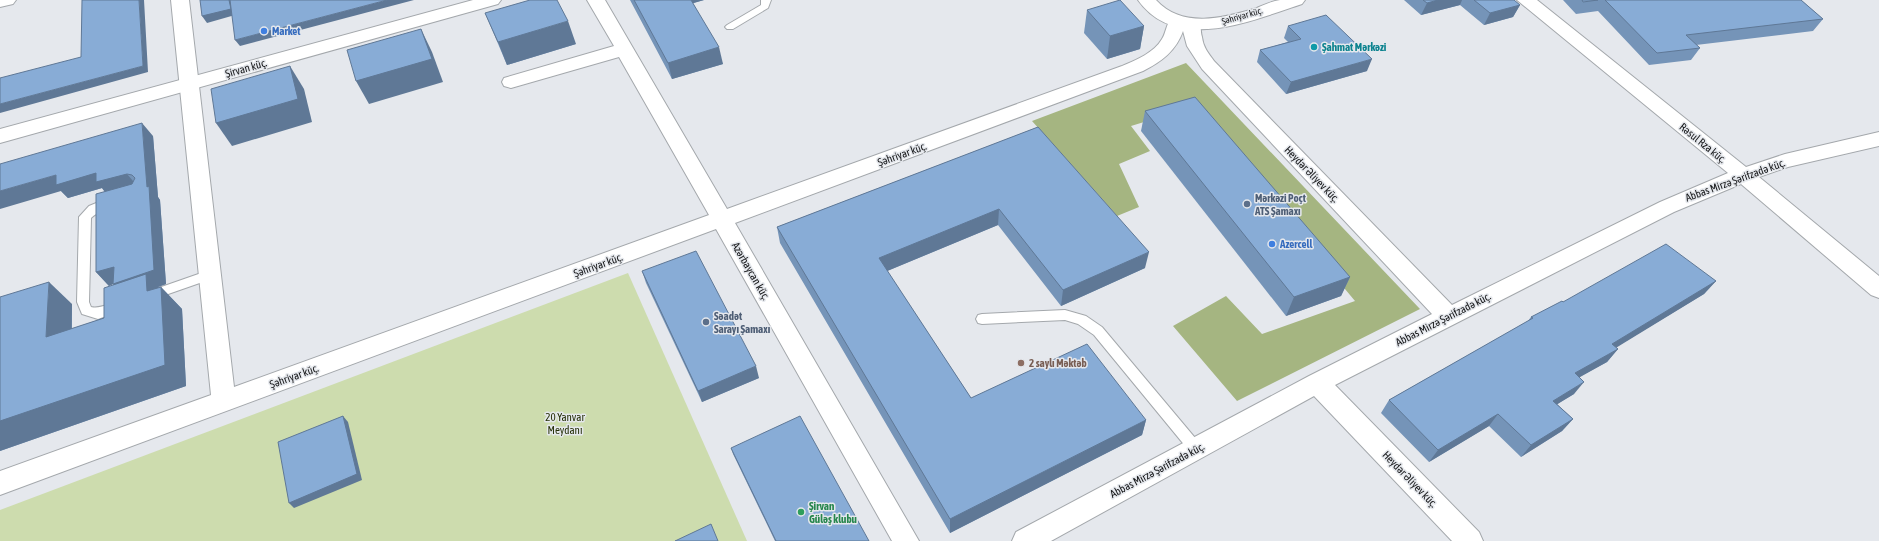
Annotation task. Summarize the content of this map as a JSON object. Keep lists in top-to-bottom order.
{
  "streets": {
    "street": [
      "Şəhriyar küç.",
      "Şirvan küç.",
      "Rəsul Rza küç.",
      "Heydər Əliyev küç.",
      "Abbas Mirzə Şərifzadə küç.",
      "Azərbaycan küç."
    ]
  },
  "crossings": [
    ["Şəhriyar küç.", "Heydər Əliyev küç."],
    ["Şəhriyar küç.", "Azərbaycan küç."],
    ["Rəsul Rza küç.", "Abbas Mirzə Şərifzadə küç."],
    ["Heydər Əliyev küç.", "Abbas Mirzə Şərifzadə küç."]
  ],
  "parks": ["20 Yanvar Meydanı"],
  "places": [
    "Market",
    "Şahmat Mərkəzi",
    "Mərkəzi Poçt ATS Şamaxı",
    "Azercell",
    "Səadət Sarayı Şamaxı",
    "2 saylı Məktəb",
    "Şirvan Güləş klubu"
  ]
}
